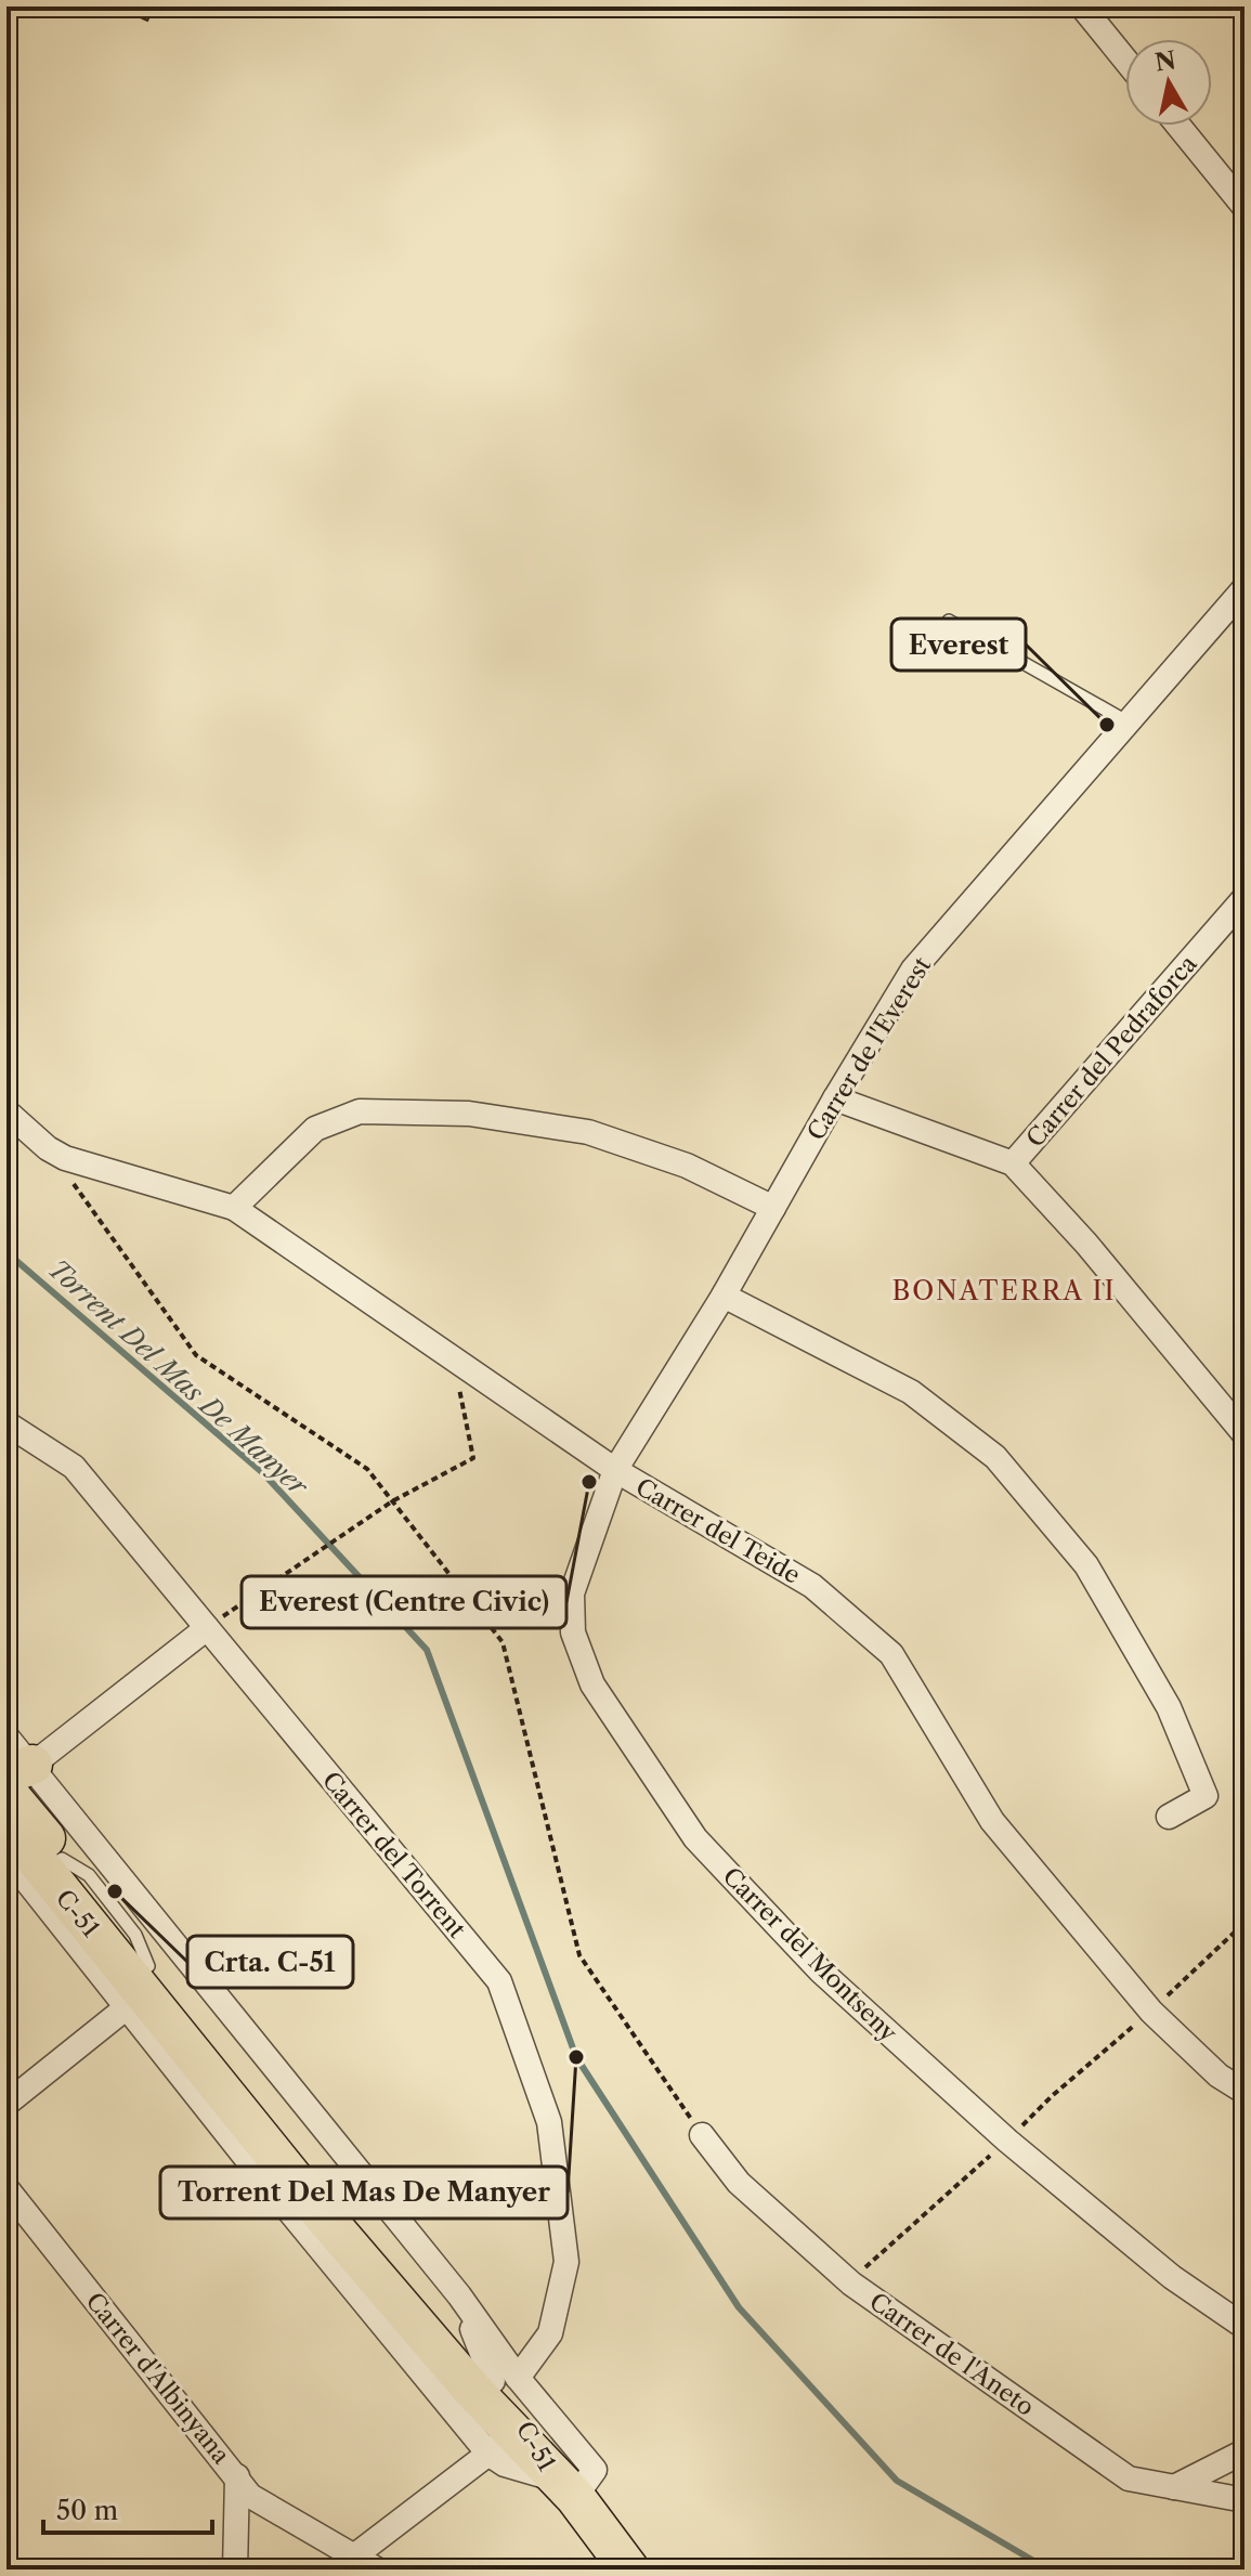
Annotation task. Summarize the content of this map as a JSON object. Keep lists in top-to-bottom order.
{
  "streets": {
    "main road": ["C-51"],
    "street": [
      "Carrer de l'Everest",
      "Carrer del Pedraforca",
      "Carrer del Teide",
      "Carrer del Torrent",
      "Carrer del Montseny",
      "Carrer de l'Aneto",
      "Carrer d'Albinyana"
    ]
  },
  "crossings": [
    ["Carrer de l'Everest", "Carrer del Teide"],
    ["Carrer de l'Everest", "Carrer del Montseny"],
    ["Carrer del Teide", "Carrer del Montseny"],
    ["Carrer del Torrent", "C-51"]
  ],
  "districts": ["BONATERRA II"],
  "water": ["Torrent Del Mas De Manyer"],
  "places": [
    "Everest",
    "Everest (Centre Civic)",
    "Crta. C-51",
    "Torrent Del Mas De Manyer"
  ],
  "scale_bar": "50 m",
  "north": "top"
}
